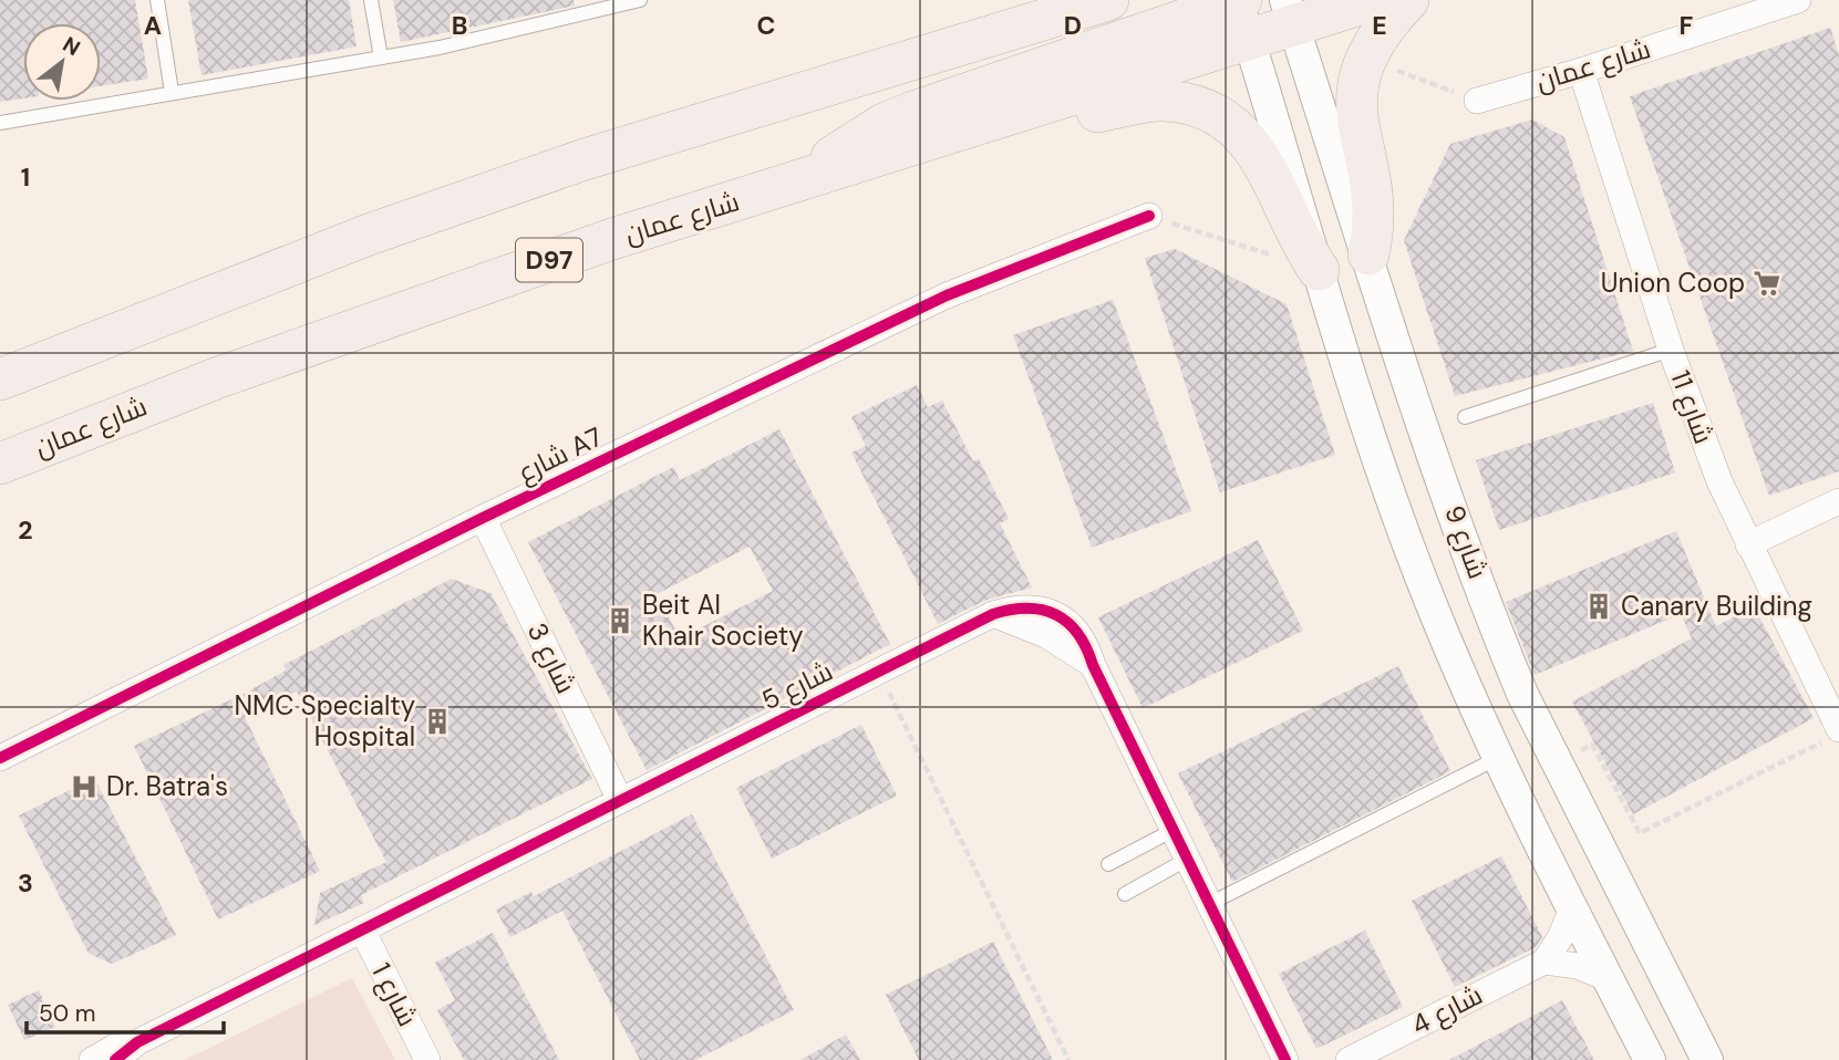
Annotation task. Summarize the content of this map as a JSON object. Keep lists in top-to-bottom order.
{
  "streets": {
    "main road": ["شارع عمان", "D97"],
    "street": [
      "شارع 11",
      "شارع A7",
      "شارع 9",
      "شارع 3",
      "شارع 5",
      "شارع 1",
      "شارع 4"
    ]
  },
  "crossings": [
    ["شارع عمان", "شارع 11"],
    ["شارع عمان", "شارع 9"],
    ["شارع A7", "شارع 3"],
    ["شارع 3", "شارع 5"],
    ["شارع 5", "شارع 1"]
  ],
  "places": {
    "supermarket": ["Union Coop"],
    "building": ["Canary Building", "Beit Al Khair Society", "NMC Specialty Hospital"],
    "hospital": ["Dr. Batra's"]
  },
  "scale_bar": "50 m",
  "north": "top right",
  "grid": {
    "columns": [
      "A",
      "B",
      "C",
      "D",
      "E",
      "F"
    ],
    "rows": ["1", "2", "3"]
  }
}
